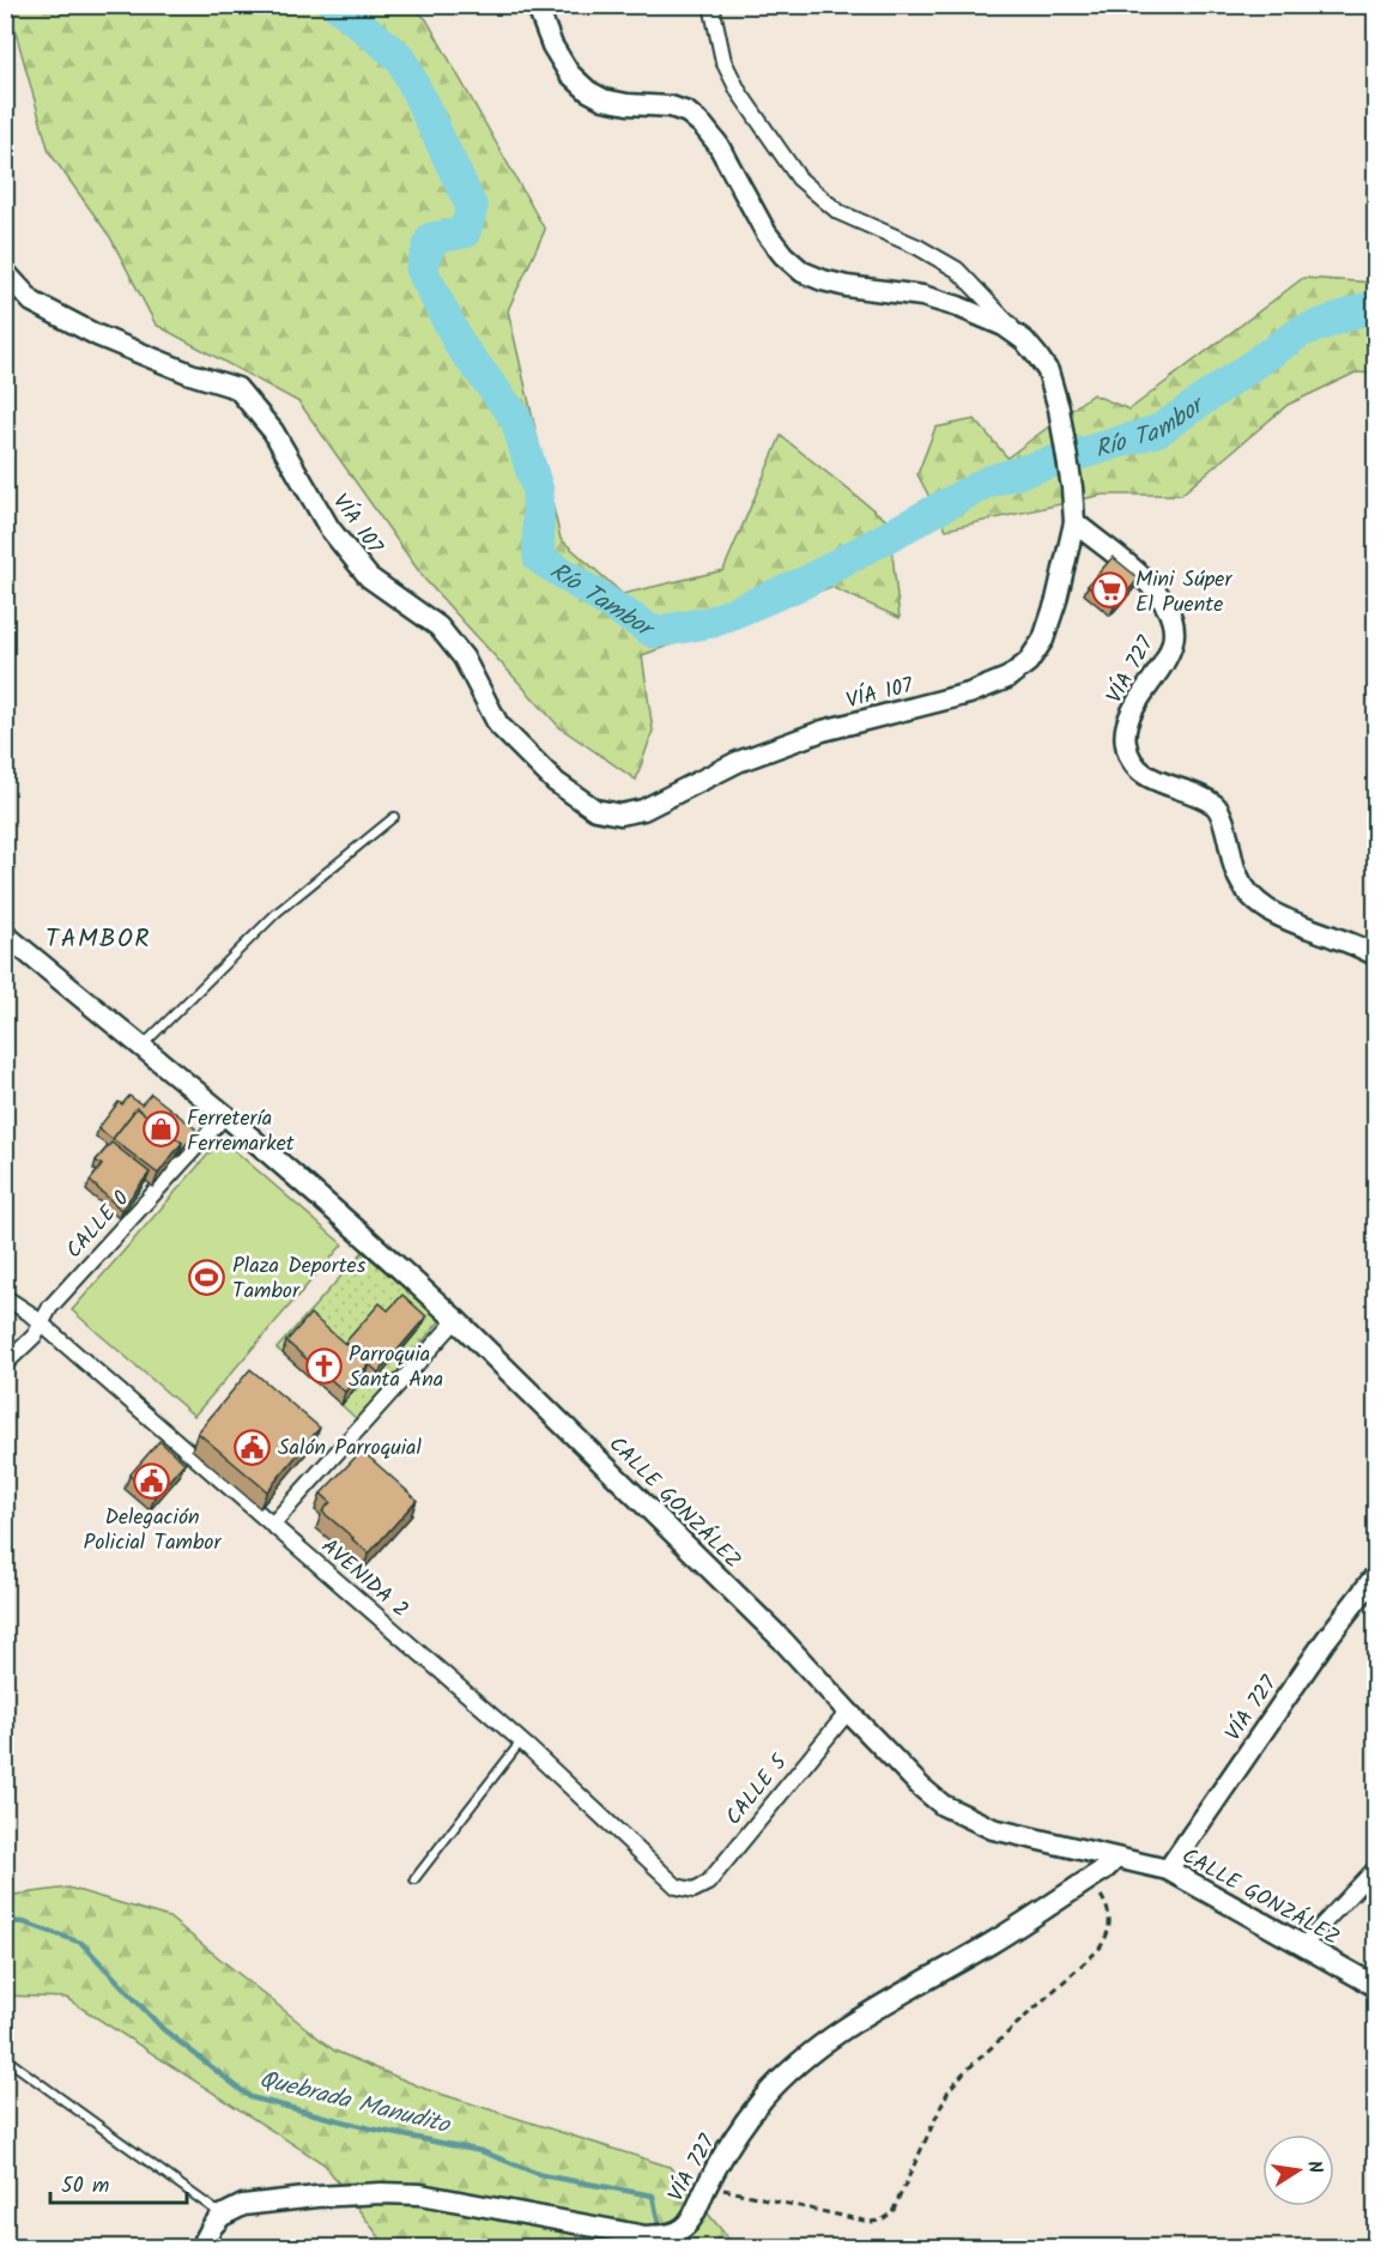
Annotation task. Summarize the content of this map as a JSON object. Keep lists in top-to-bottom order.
{
  "streets": {
    "street": [
      "VÍA 107",
      "VÍA 727",
      "CALLE 0",
      "CALLE GONZÁLEZ",
      "AVENIDA 2",
      "CALLE 5"
    ]
  },
  "crossings": [
    ["VÍA 107", "VÍA 727"],
    ["VÍA 727", "CALLE GONZÁLEZ"],
    ["CALLE 0", "CALLE GONZÁLEZ"],
    ["CALLE 0", "AVENIDA 2"],
    ["CALLE GONZÁLEZ", "CALLE 5"],
    ["AVENIDA 2", "CALLE 5"]
  ],
  "districts": ["TAMBOR"],
  "water": ["Río Tambor", "Quebrada Manudito"],
  "places": {
    "supermarket": ["Mini Súper El Puente"],
    "shop": ["Ferretería Ferremarket"],
    "sports": ["Plaza Deportes Tambor"],
    "church": ["Parroquia Santa Ana"],
    "public building": ["Salón Parroquial", "Delegación Policial Tambor"]
  },
  "scale_bar": "50 m",
  "north": "right"
}
